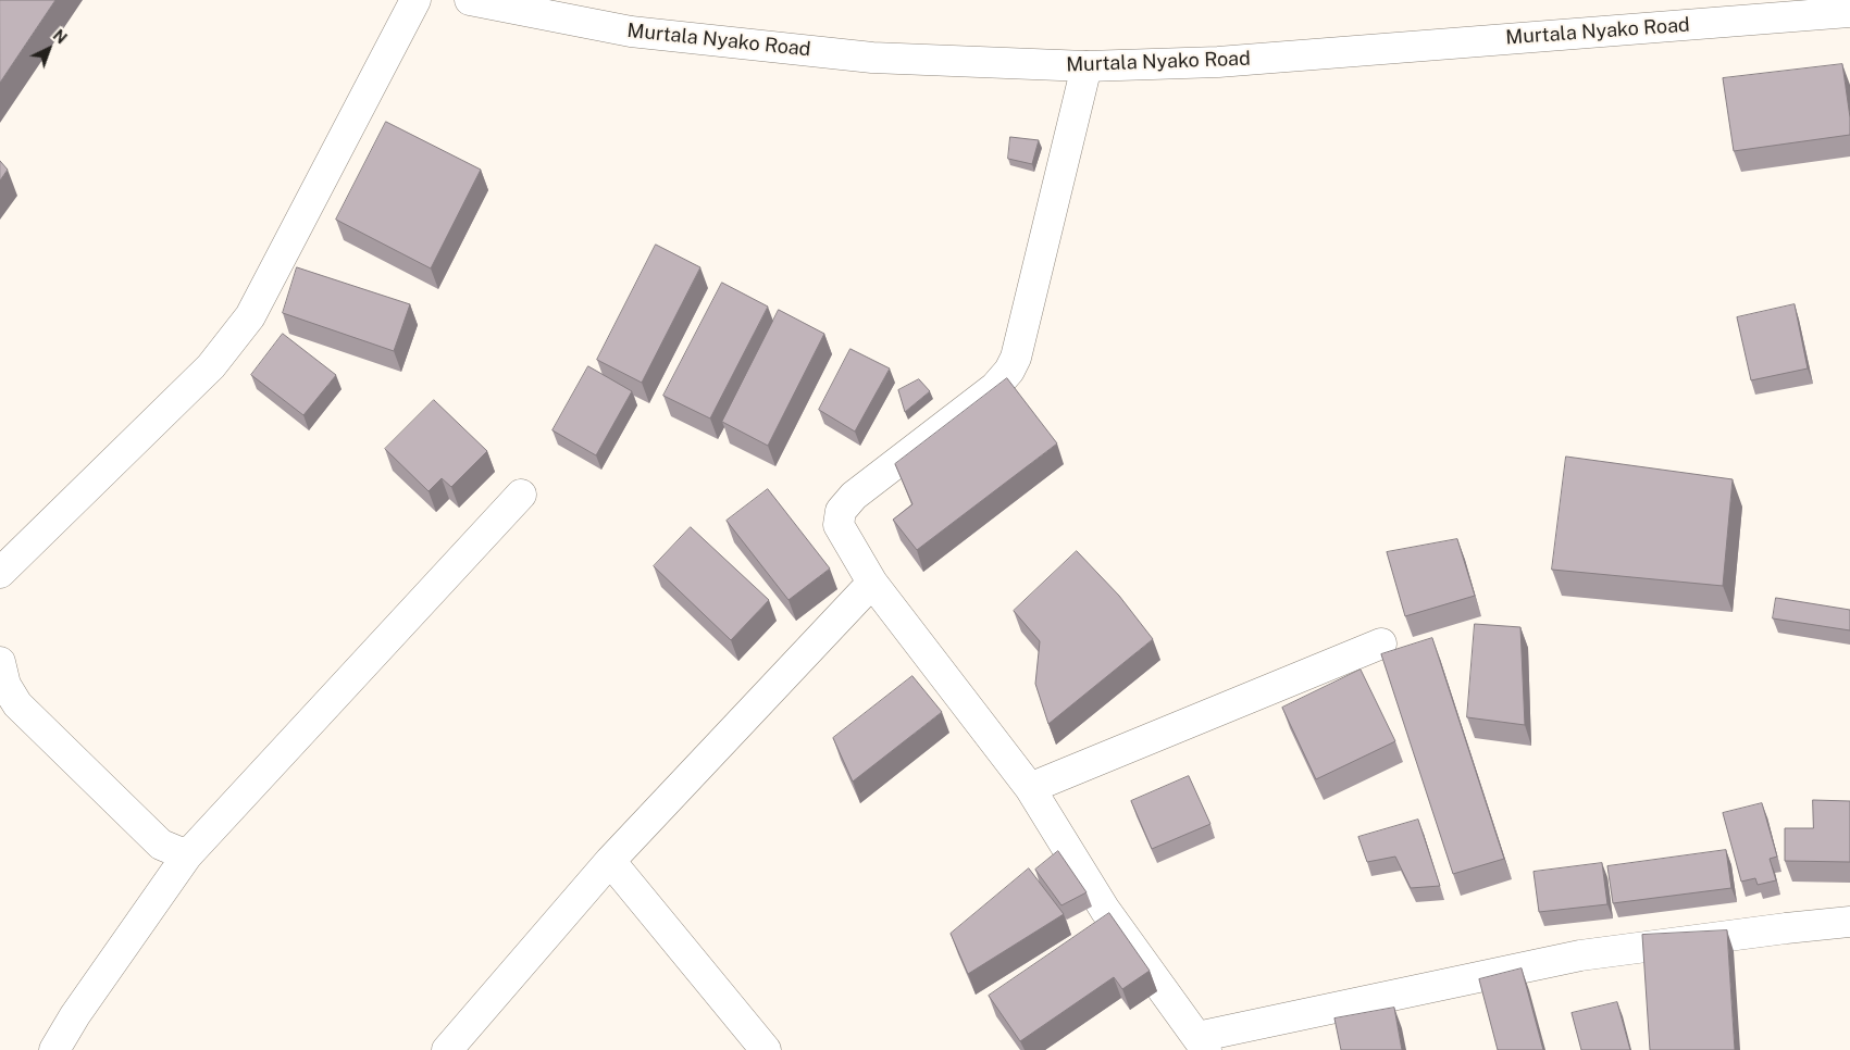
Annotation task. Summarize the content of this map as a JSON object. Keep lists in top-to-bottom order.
{
  "streets": {
    "street": ["Murtala Nyako Road"]
  },
  "north": "top right"
}
